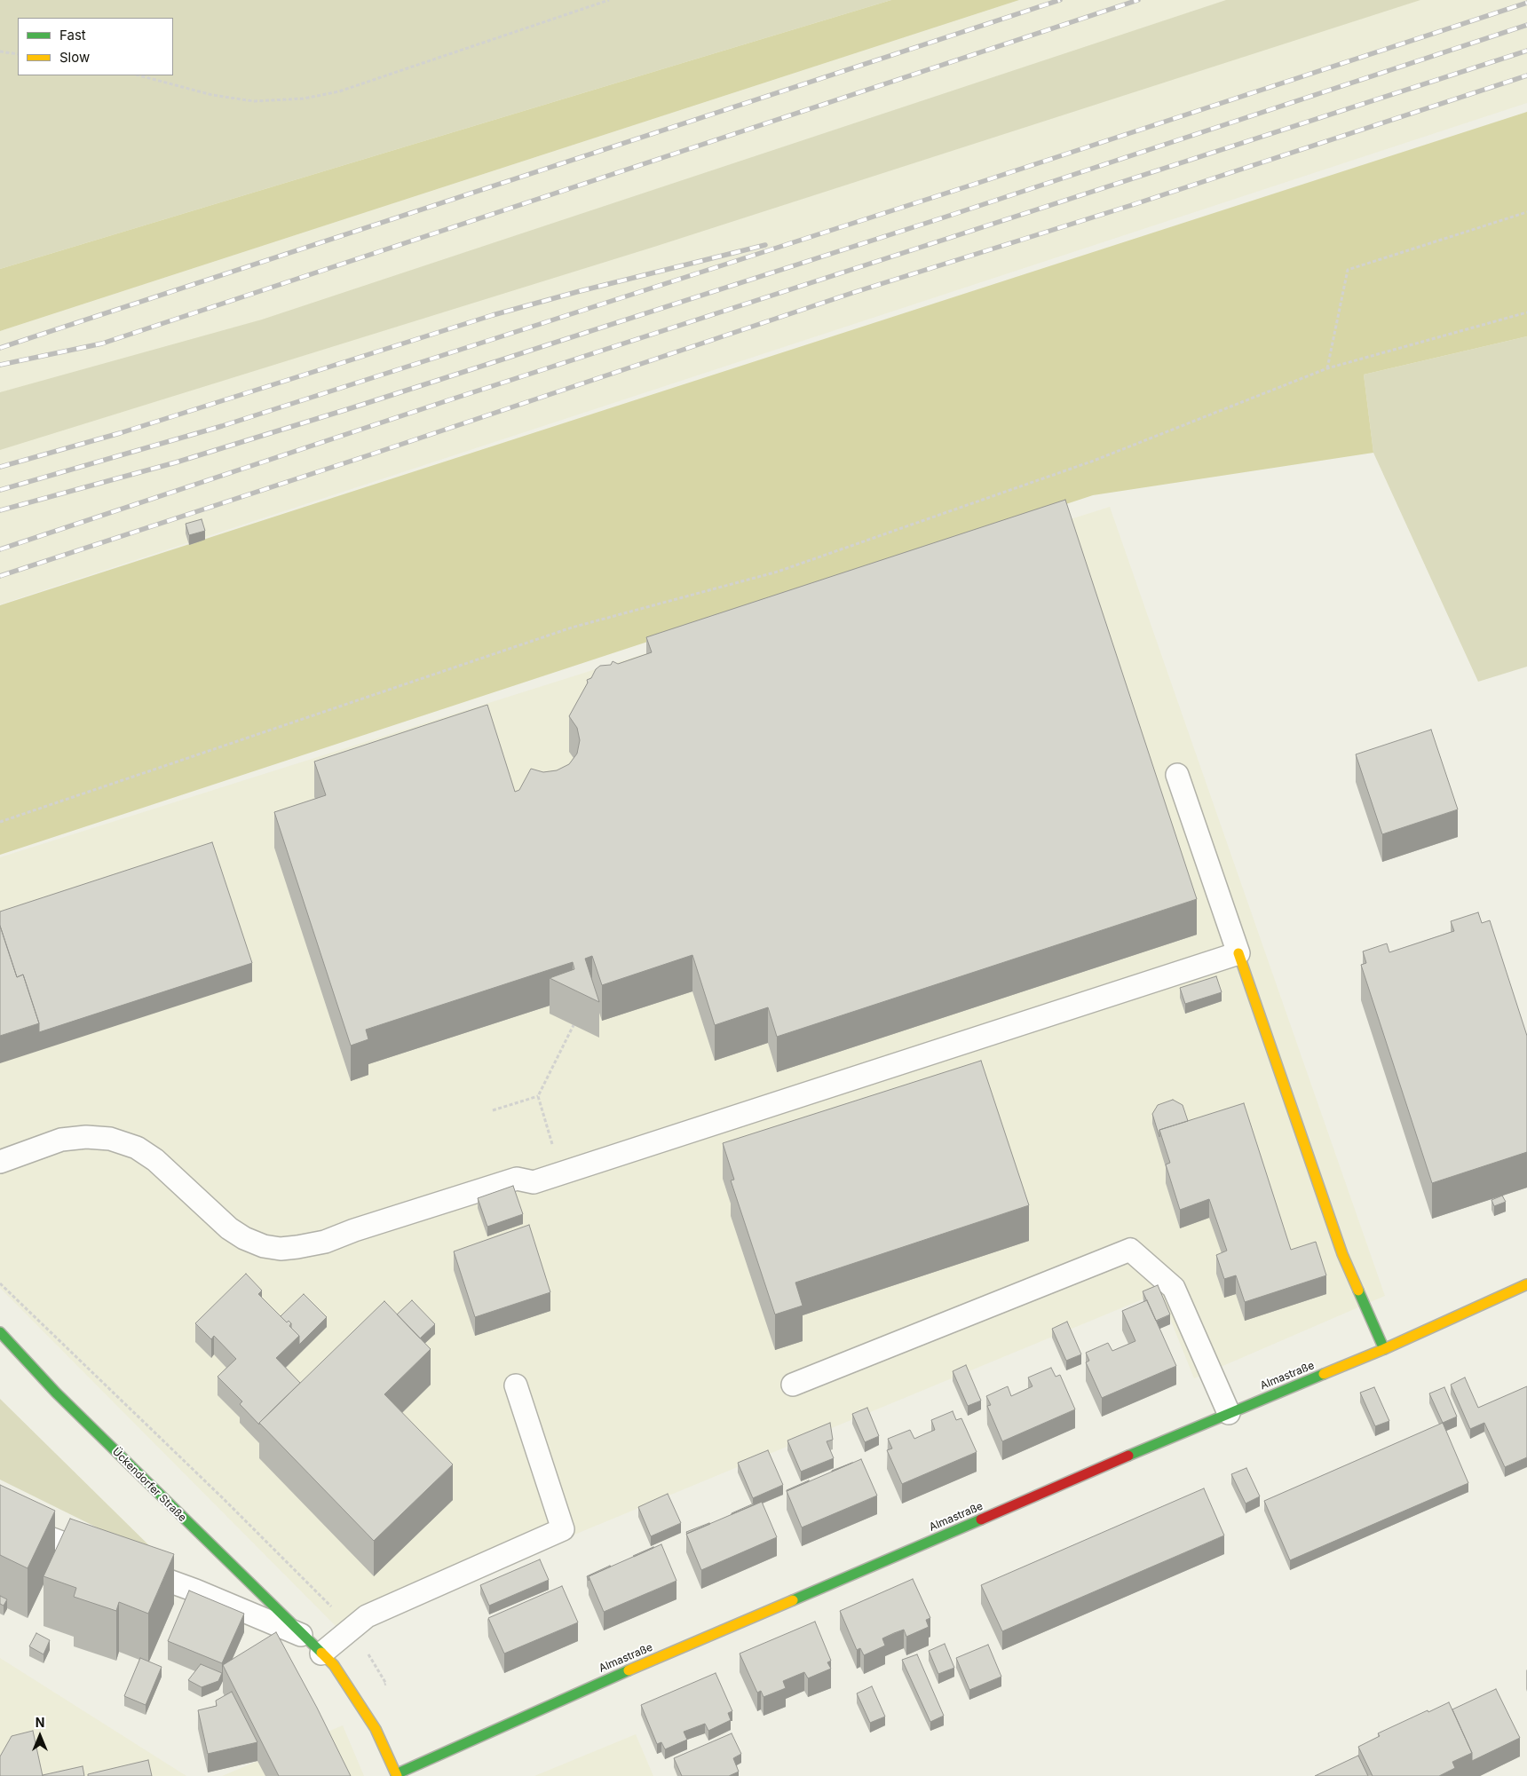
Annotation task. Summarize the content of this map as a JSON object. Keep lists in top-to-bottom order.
{
  "streets": {
    "street": ["Almastraße", "Ückendorfer Straße"]
  },
  "crossings": [
    ["Almastraße", "Ückendorfer Straße"]
  ],
  "legend": ["Fast", "Slow"],
  "north": "top"
}
